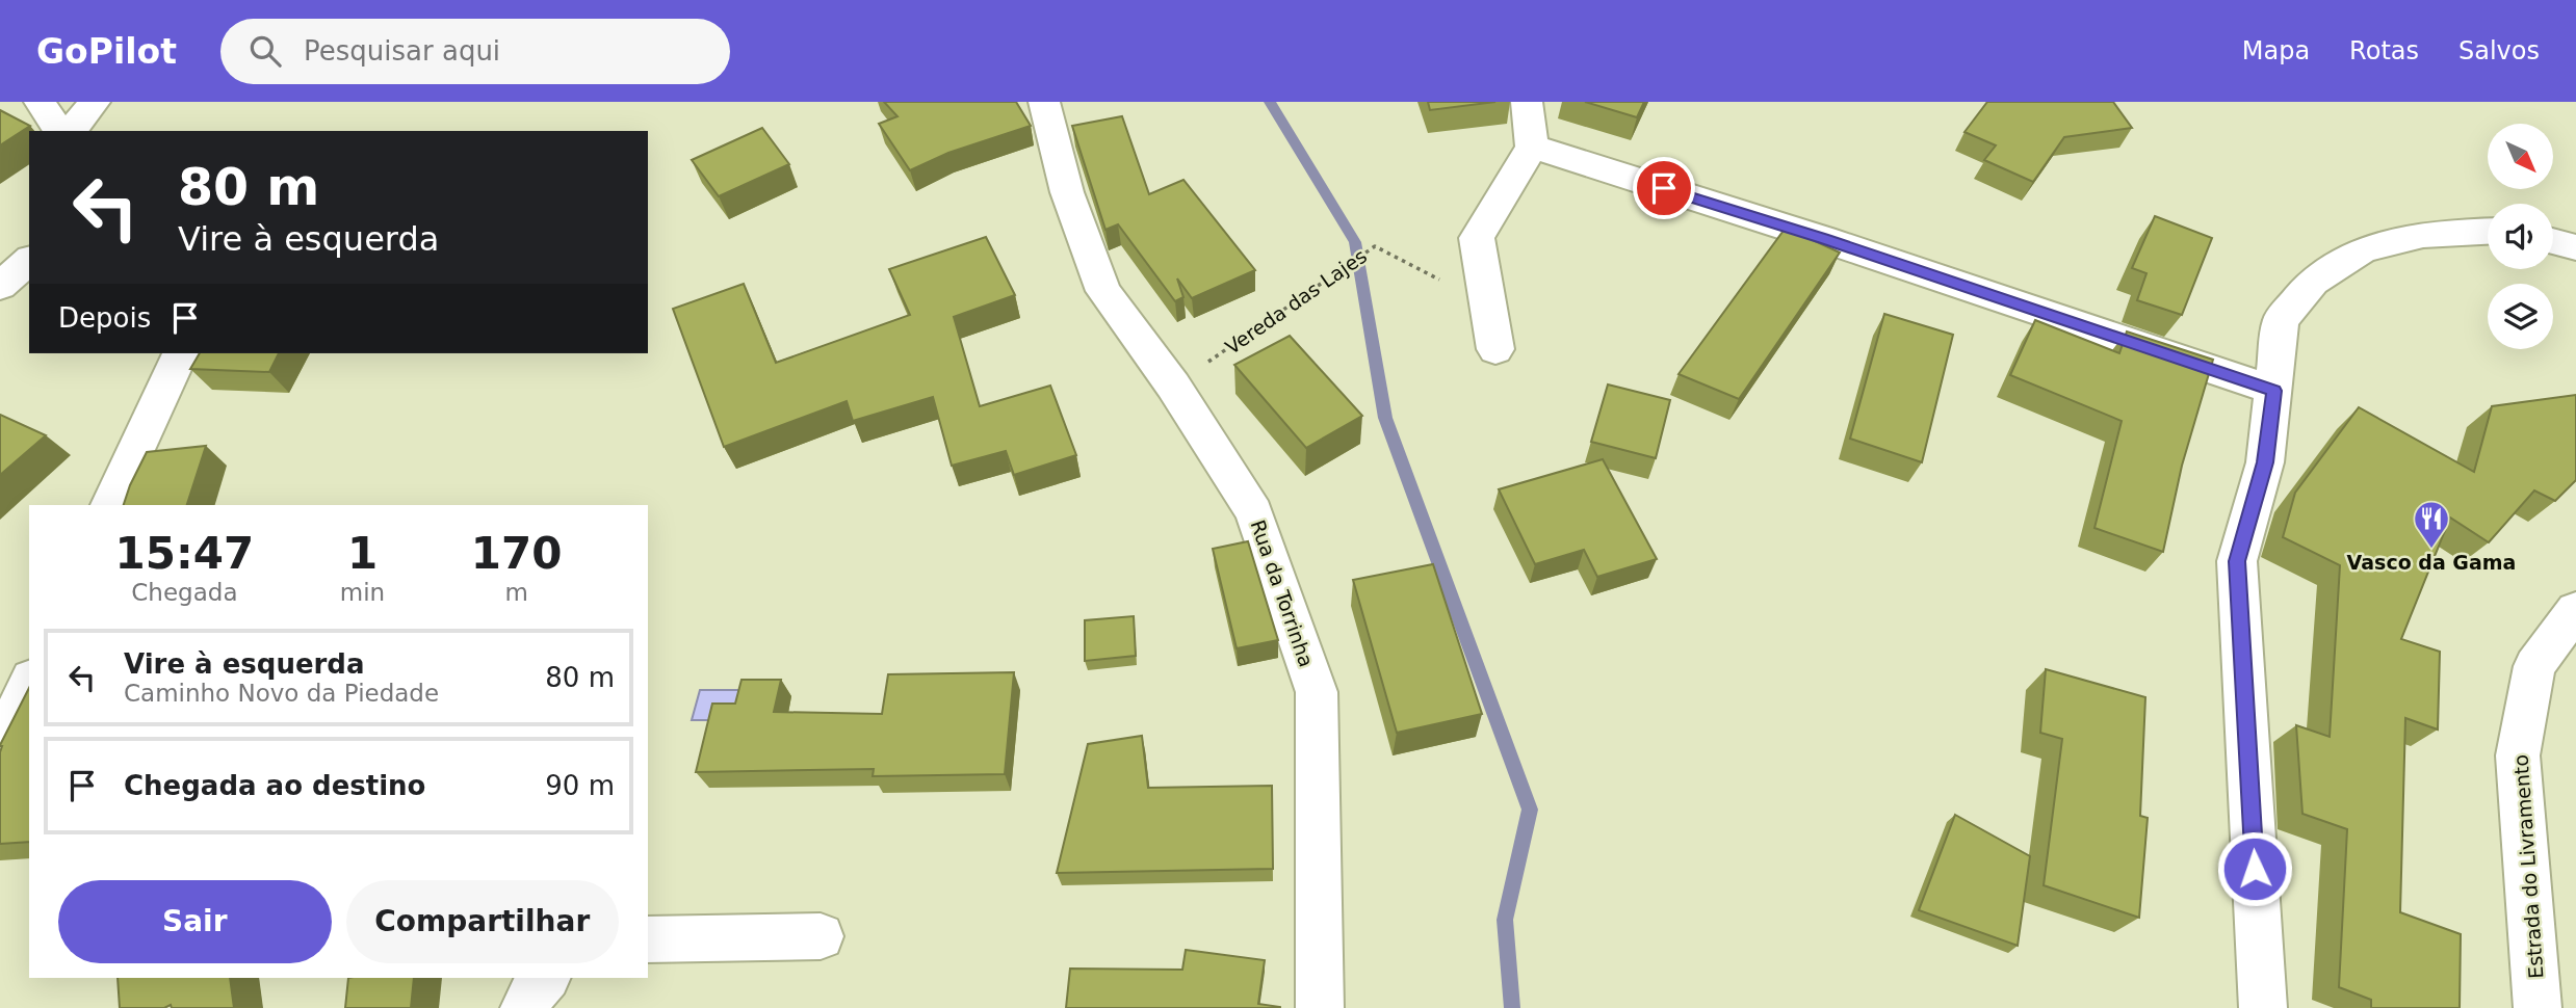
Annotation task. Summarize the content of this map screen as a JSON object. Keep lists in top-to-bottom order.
{
  "streets": {
    "street": ["Rua da Torrinha", "Estrada do Livramento"],
    "path": ["Vereda das Lajes"]
  },
  "crossings": [
    ["Vereda das Lajes", "Rua da Torrinha"]
  ],
  "places": {
    "restaurant": ["Vasco da Gama"]
  },
  "north": "bottom right",
  "page": {
    "header": "GoPilot",
    "search": "Pesquisar aqui",
    "nav": ["Mapa", "Rotas", "Salvos"],
    "turn": ["80 m", "Vire à esquerda"],
    "then": "Depois",
    "eta": [
      "15:47",
      "Chegada",
      "1",
      "min",
      "170",
      "m"
    ],
    "list": [
      {
        "name": "Vire à esquerda",
        "note": "Caminho Novo da Piedade",
        "value": "80 m"
      },
      {
        "name": "Chegada ao destino",
        "value": "90 m"
      }
    ],
    "buttons": ["Sair", "Compartilhar"]
  }
}
